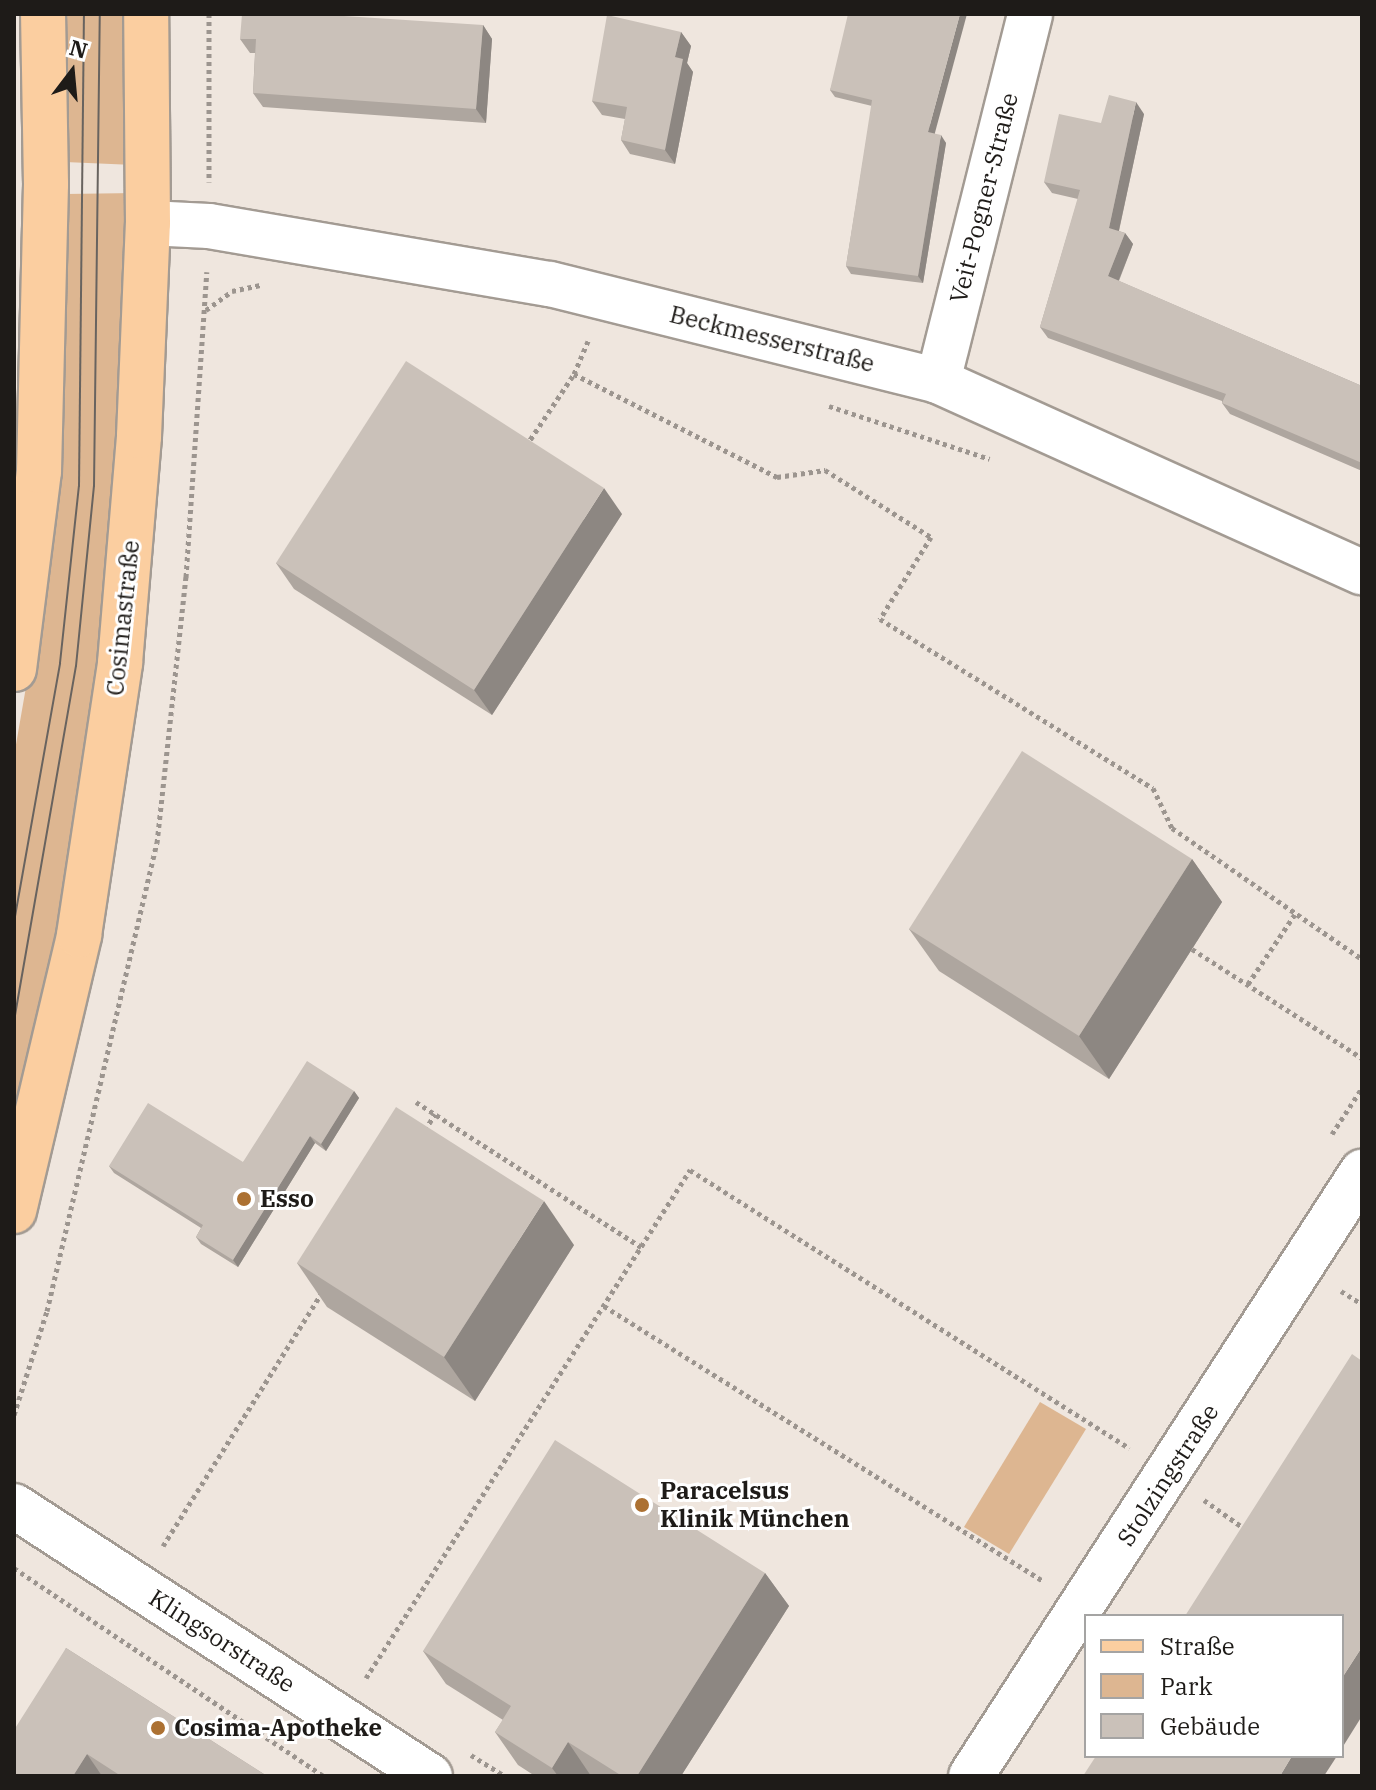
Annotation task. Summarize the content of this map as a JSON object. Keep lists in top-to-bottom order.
{
  "streets": {
    "main road": ["Cosimastraße"],
    "street": [
      "Veit-Pogner-Straße",
      "Beckmesserstraße",
      "Stolzingstraße",
      "Klingsorstraße"
    ]
  },
  "crossings": [
    ["Veit-Pogner-Straße", "Beckmesserstraße"],
    ["Beckmesserstraße", "Cosimastraße"]
  ],
  "places": ["Esso", "Paracelsus Klinik München", "Cosima-Apotheke"],
  "legend": ["Straße", "Park", "Gebäude"],
  "north": "top"
}
